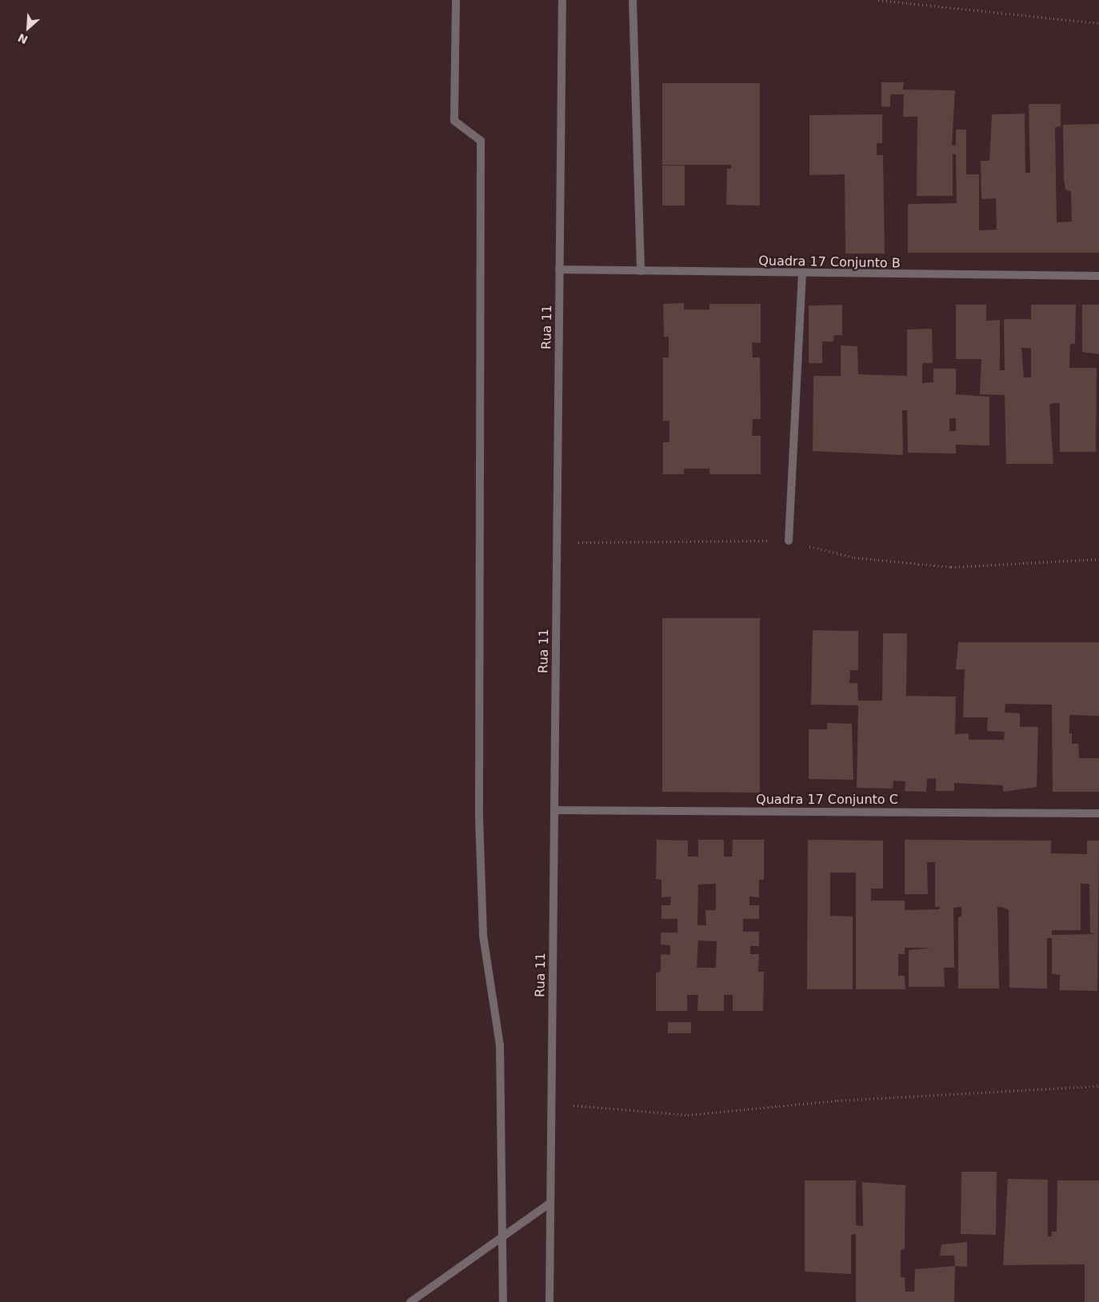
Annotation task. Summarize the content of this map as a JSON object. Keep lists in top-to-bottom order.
{
  "streets": {
    "street": ["Quadra 17 Conjunto B", "Rua 11", "Quadra 17 Conjunto C"]
  },
  "crossings": [
    ["Quadra 17 Conjunto B", "Rua 11"],
    ["Rua 11", "Quadra 17 Conjunto C"]
  ],
  "north": "bottom left"
}
